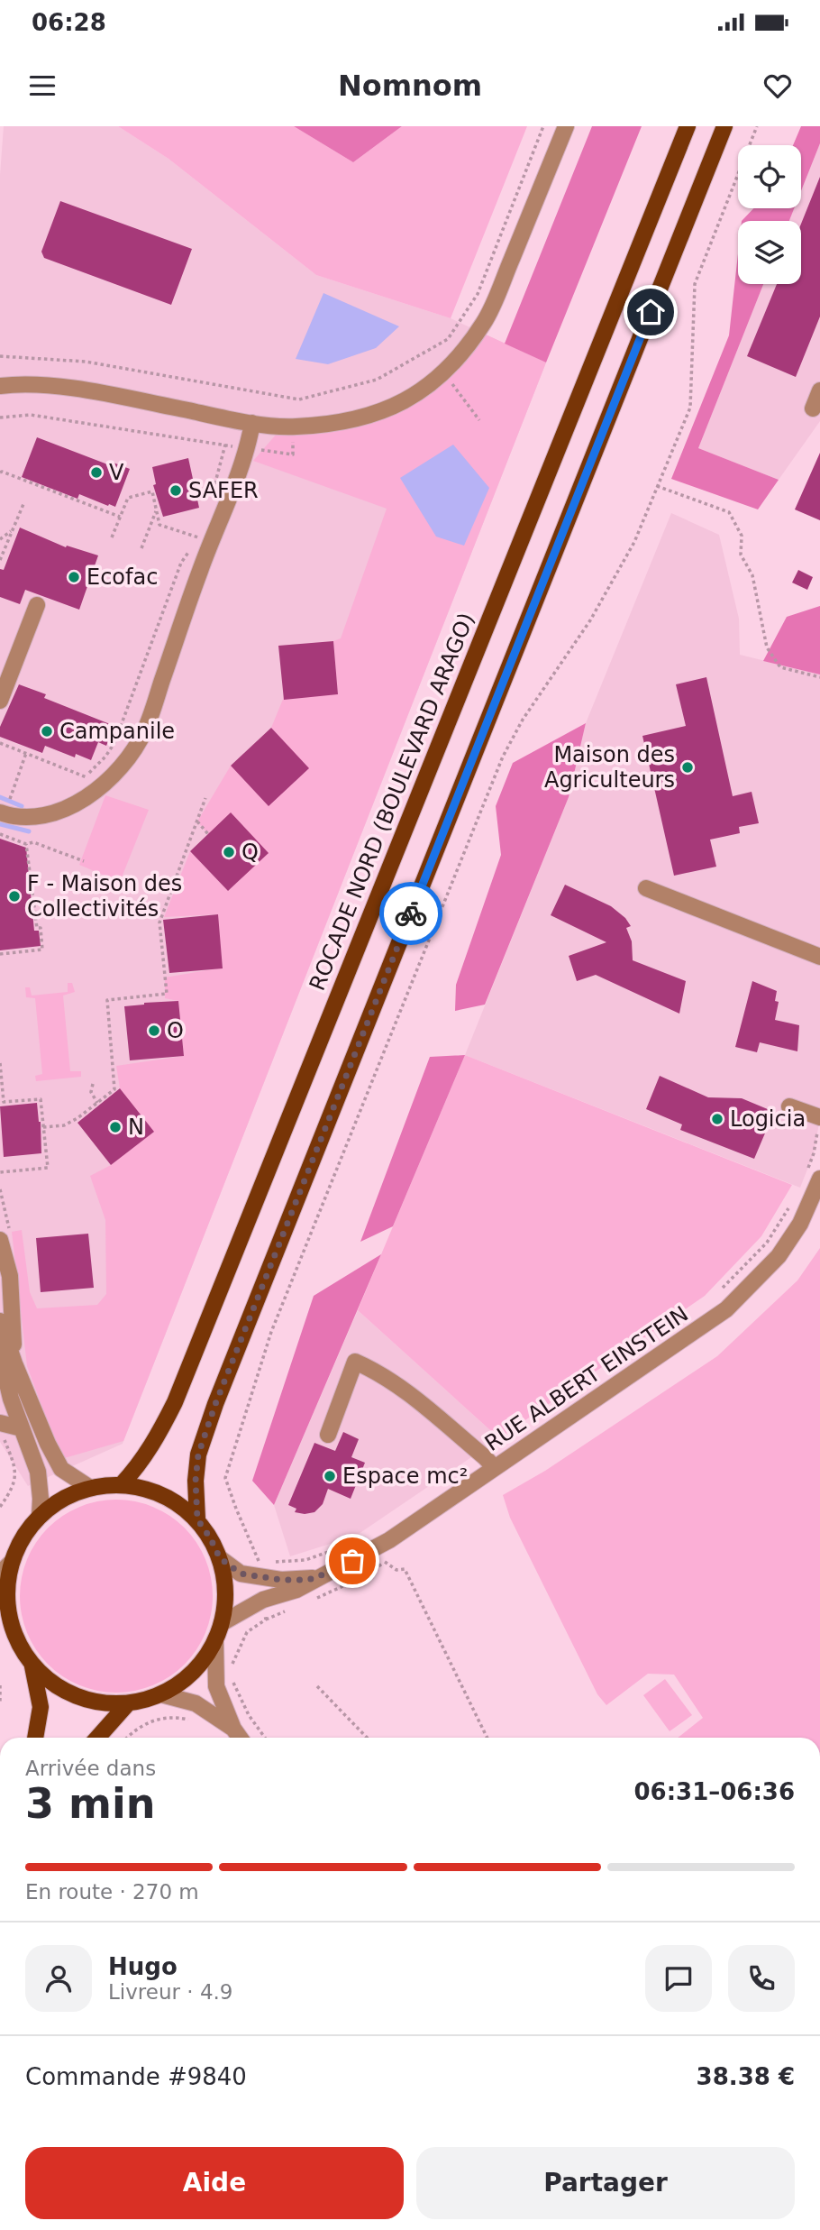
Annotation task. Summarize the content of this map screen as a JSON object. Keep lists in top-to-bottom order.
{
  "streets": {
    "main road": ["ROCADE NORD (BOULEVARD ARAGO)"],
    "street": ["RUE ALBERT EINSTEIN"]
  },
  "crossings": [
    ["ROCADE NORD (BOULEVARD ARAGO)", "RUE ALBERT EINSTEIN"]
  ],
  "places": [
    "V",
    "SAFER",
    "Ecofac",
    "Campanile",
    "Maison des Agriculteurs",
    "Q",
    "F - Maison des Collectivités",
    "O",
    "Logicia",
    "N",
    "Espace mc²"
  ],
  "page": {
    "status": "06:28",
    "header": "Nomnom",
    "heading": ["3 min", "Arrivée dans", "06:31–06:36"],
    "panel": [
      "Hugo",
      "Livreur · 4.9",
      "Commande #9840",
      "38.38 €"
    ],
    "bar": "En route · 270 m",
    "buttons": ["Aide", "Partager"]
  }
}
